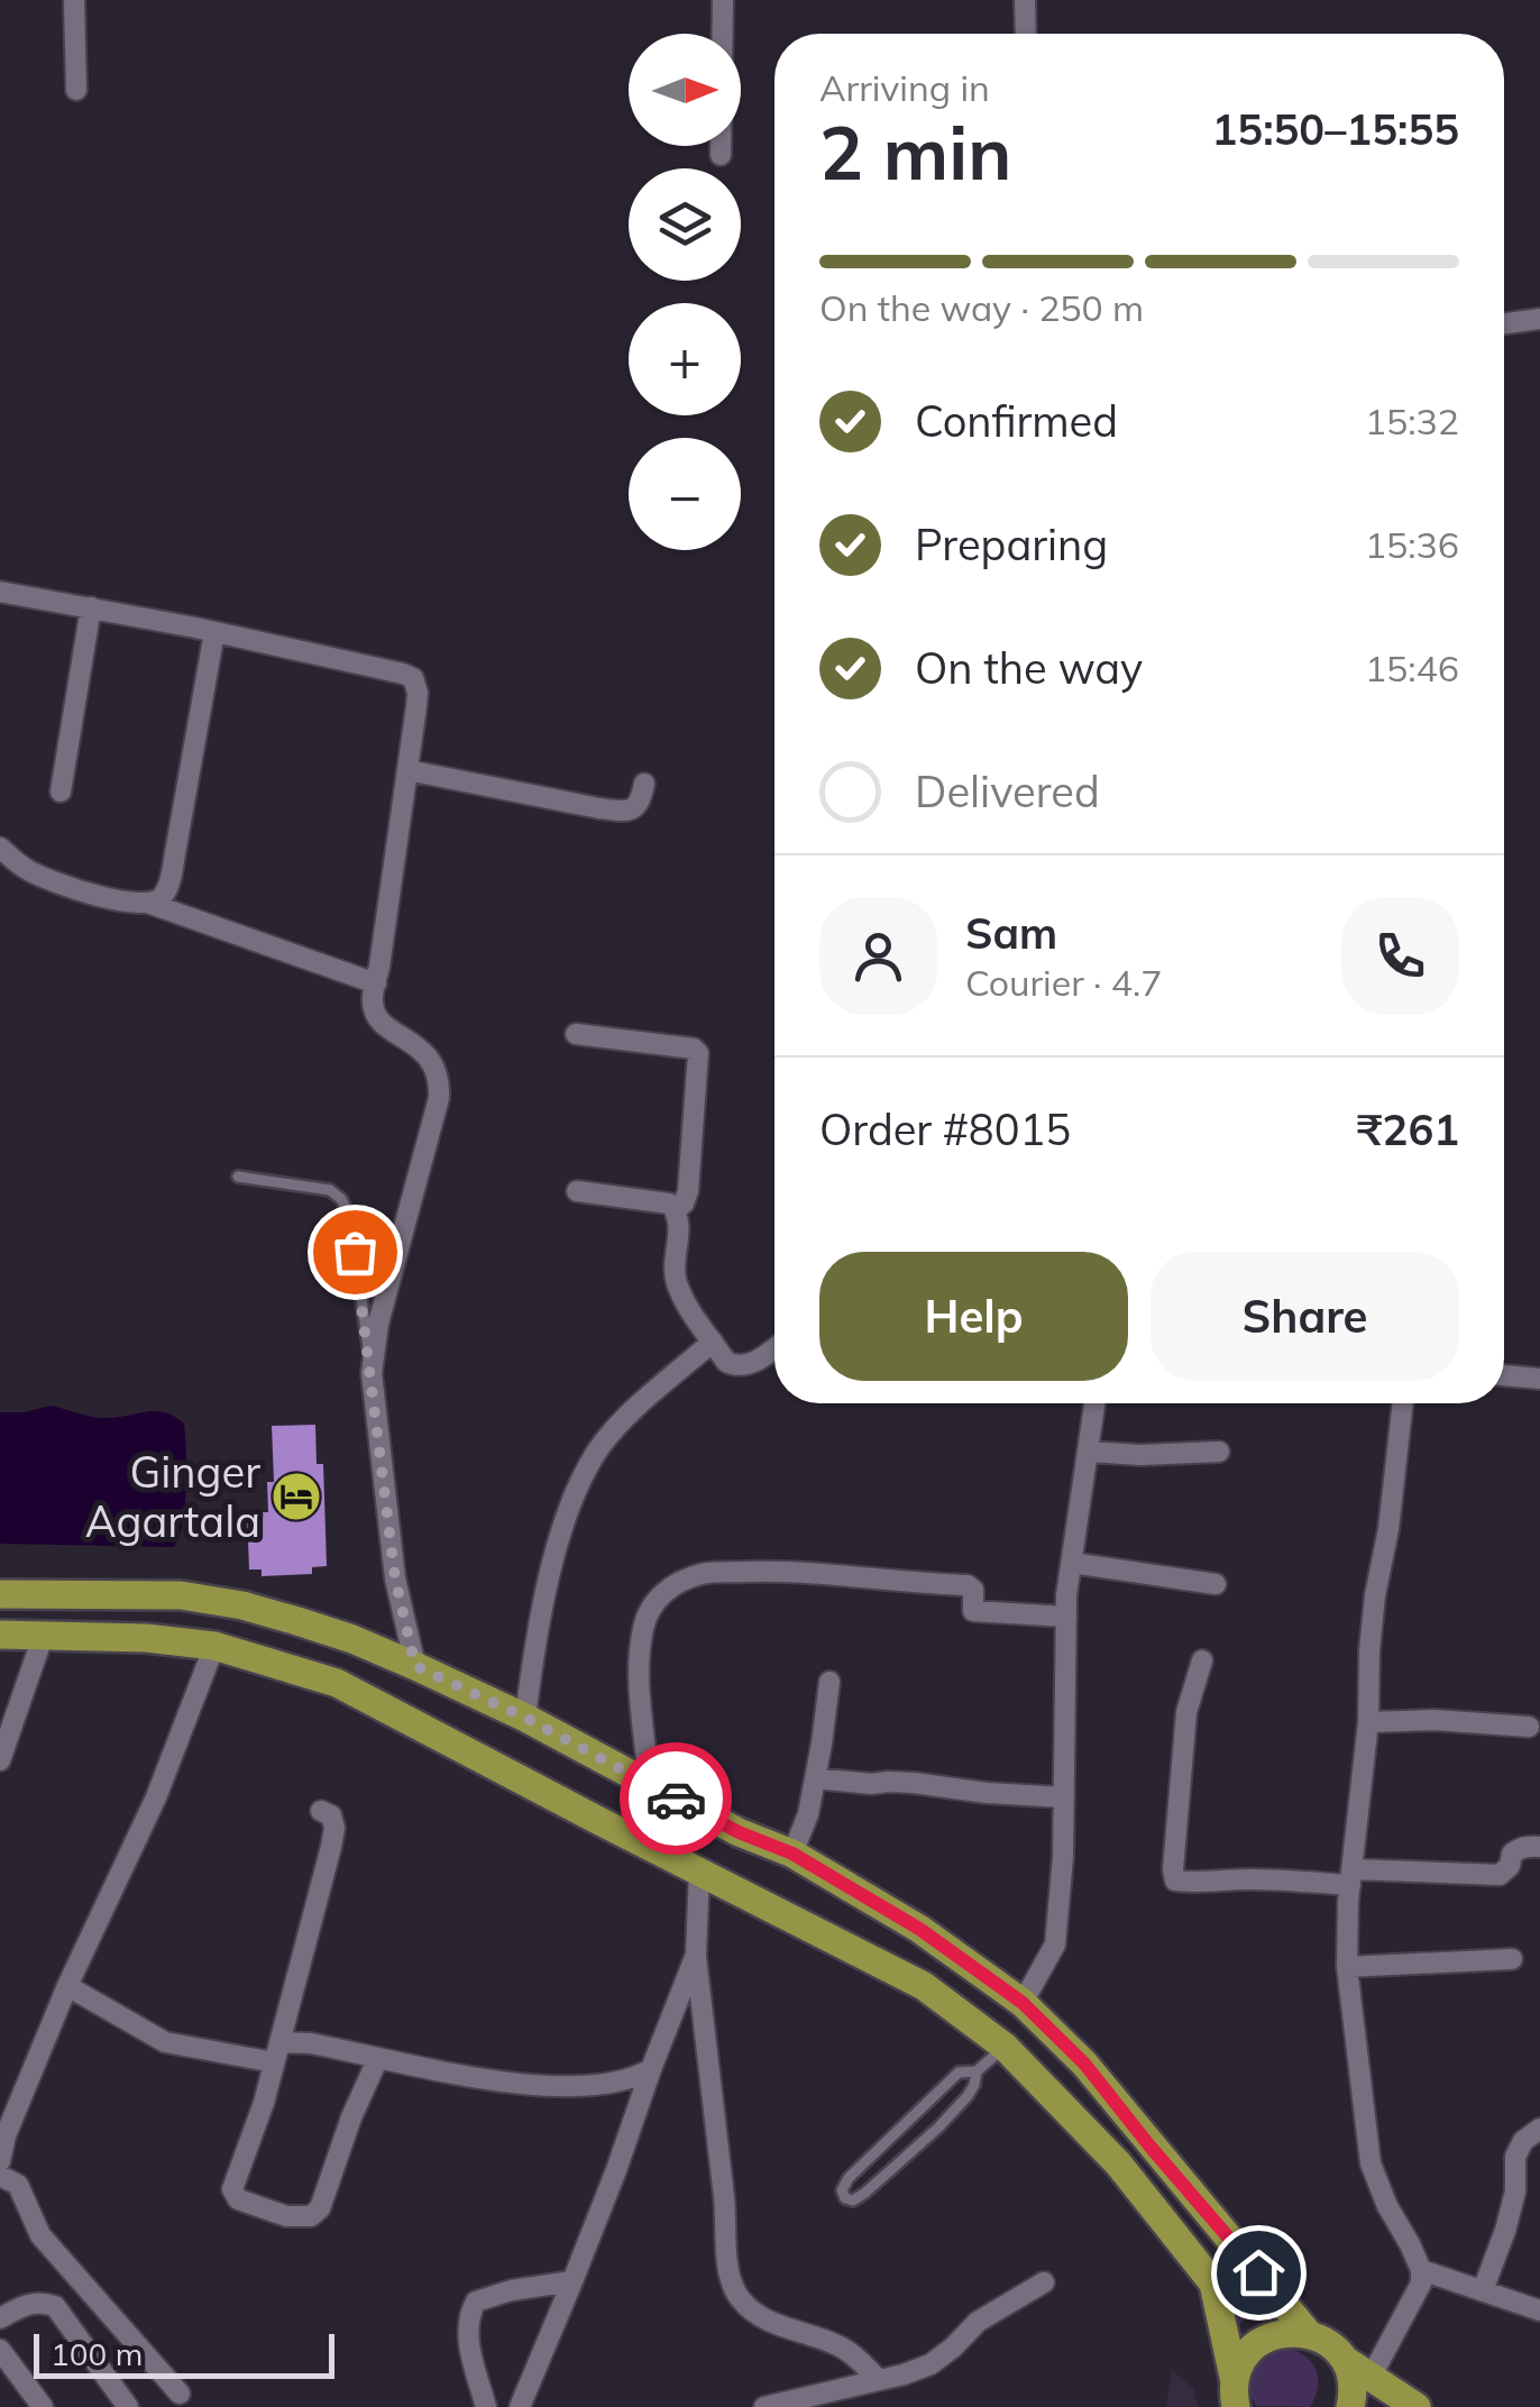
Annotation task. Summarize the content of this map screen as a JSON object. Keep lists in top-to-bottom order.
{
  "places": {
    "hotel": ["Ginger Agartala"]
  },
  "scale_bar": "100 m",
  "north": "right",
  "page": {
    "map_buttons": ["+", "−"],
    "heading": ["2 min", "Arriving in", "15:50–15:55"],
    "panel": [
      "Sam",
      "Courier · 4.7",
      "Order #8015",
      "₹261"
    ],
    "bar": "On the way · 250 m",
    "list": [
      ["Confirmed", "15:32"],
      ["Preparing", "15:36"],
      ["On the way", "15:46"],
      "Delivered"
    ],
    "buttons": ["Help", "Share"],
    "scale": "100 m"
  }
}
